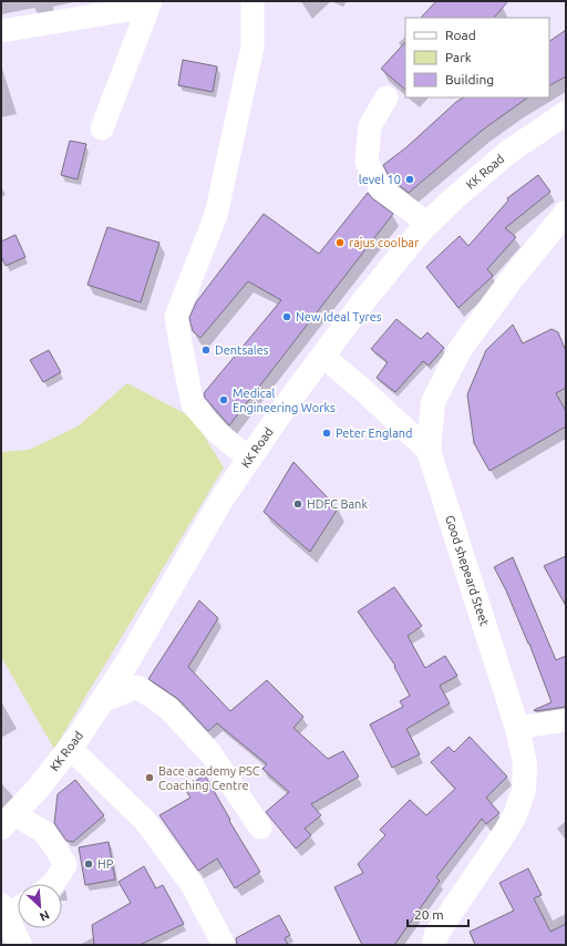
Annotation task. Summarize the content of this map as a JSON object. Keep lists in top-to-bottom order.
{
  "streets": {
    "main road": ["KK Road", "Good shepeard Steet"]
  },
  "places": [
    "level 10",
    "rajus coolbar",
    "New Ideal Tyres",
    "Dentsales",
    "Medical Engineering Works",
    "Peter England",
    "HDFC Bank",
    "Bace academy PSC Coaching Centre",
    "HP"
  ],
  "legend": ["Road", "Park", "Building"],
  "scale_bar": "20 m",
  "north": "bottom right"
}
